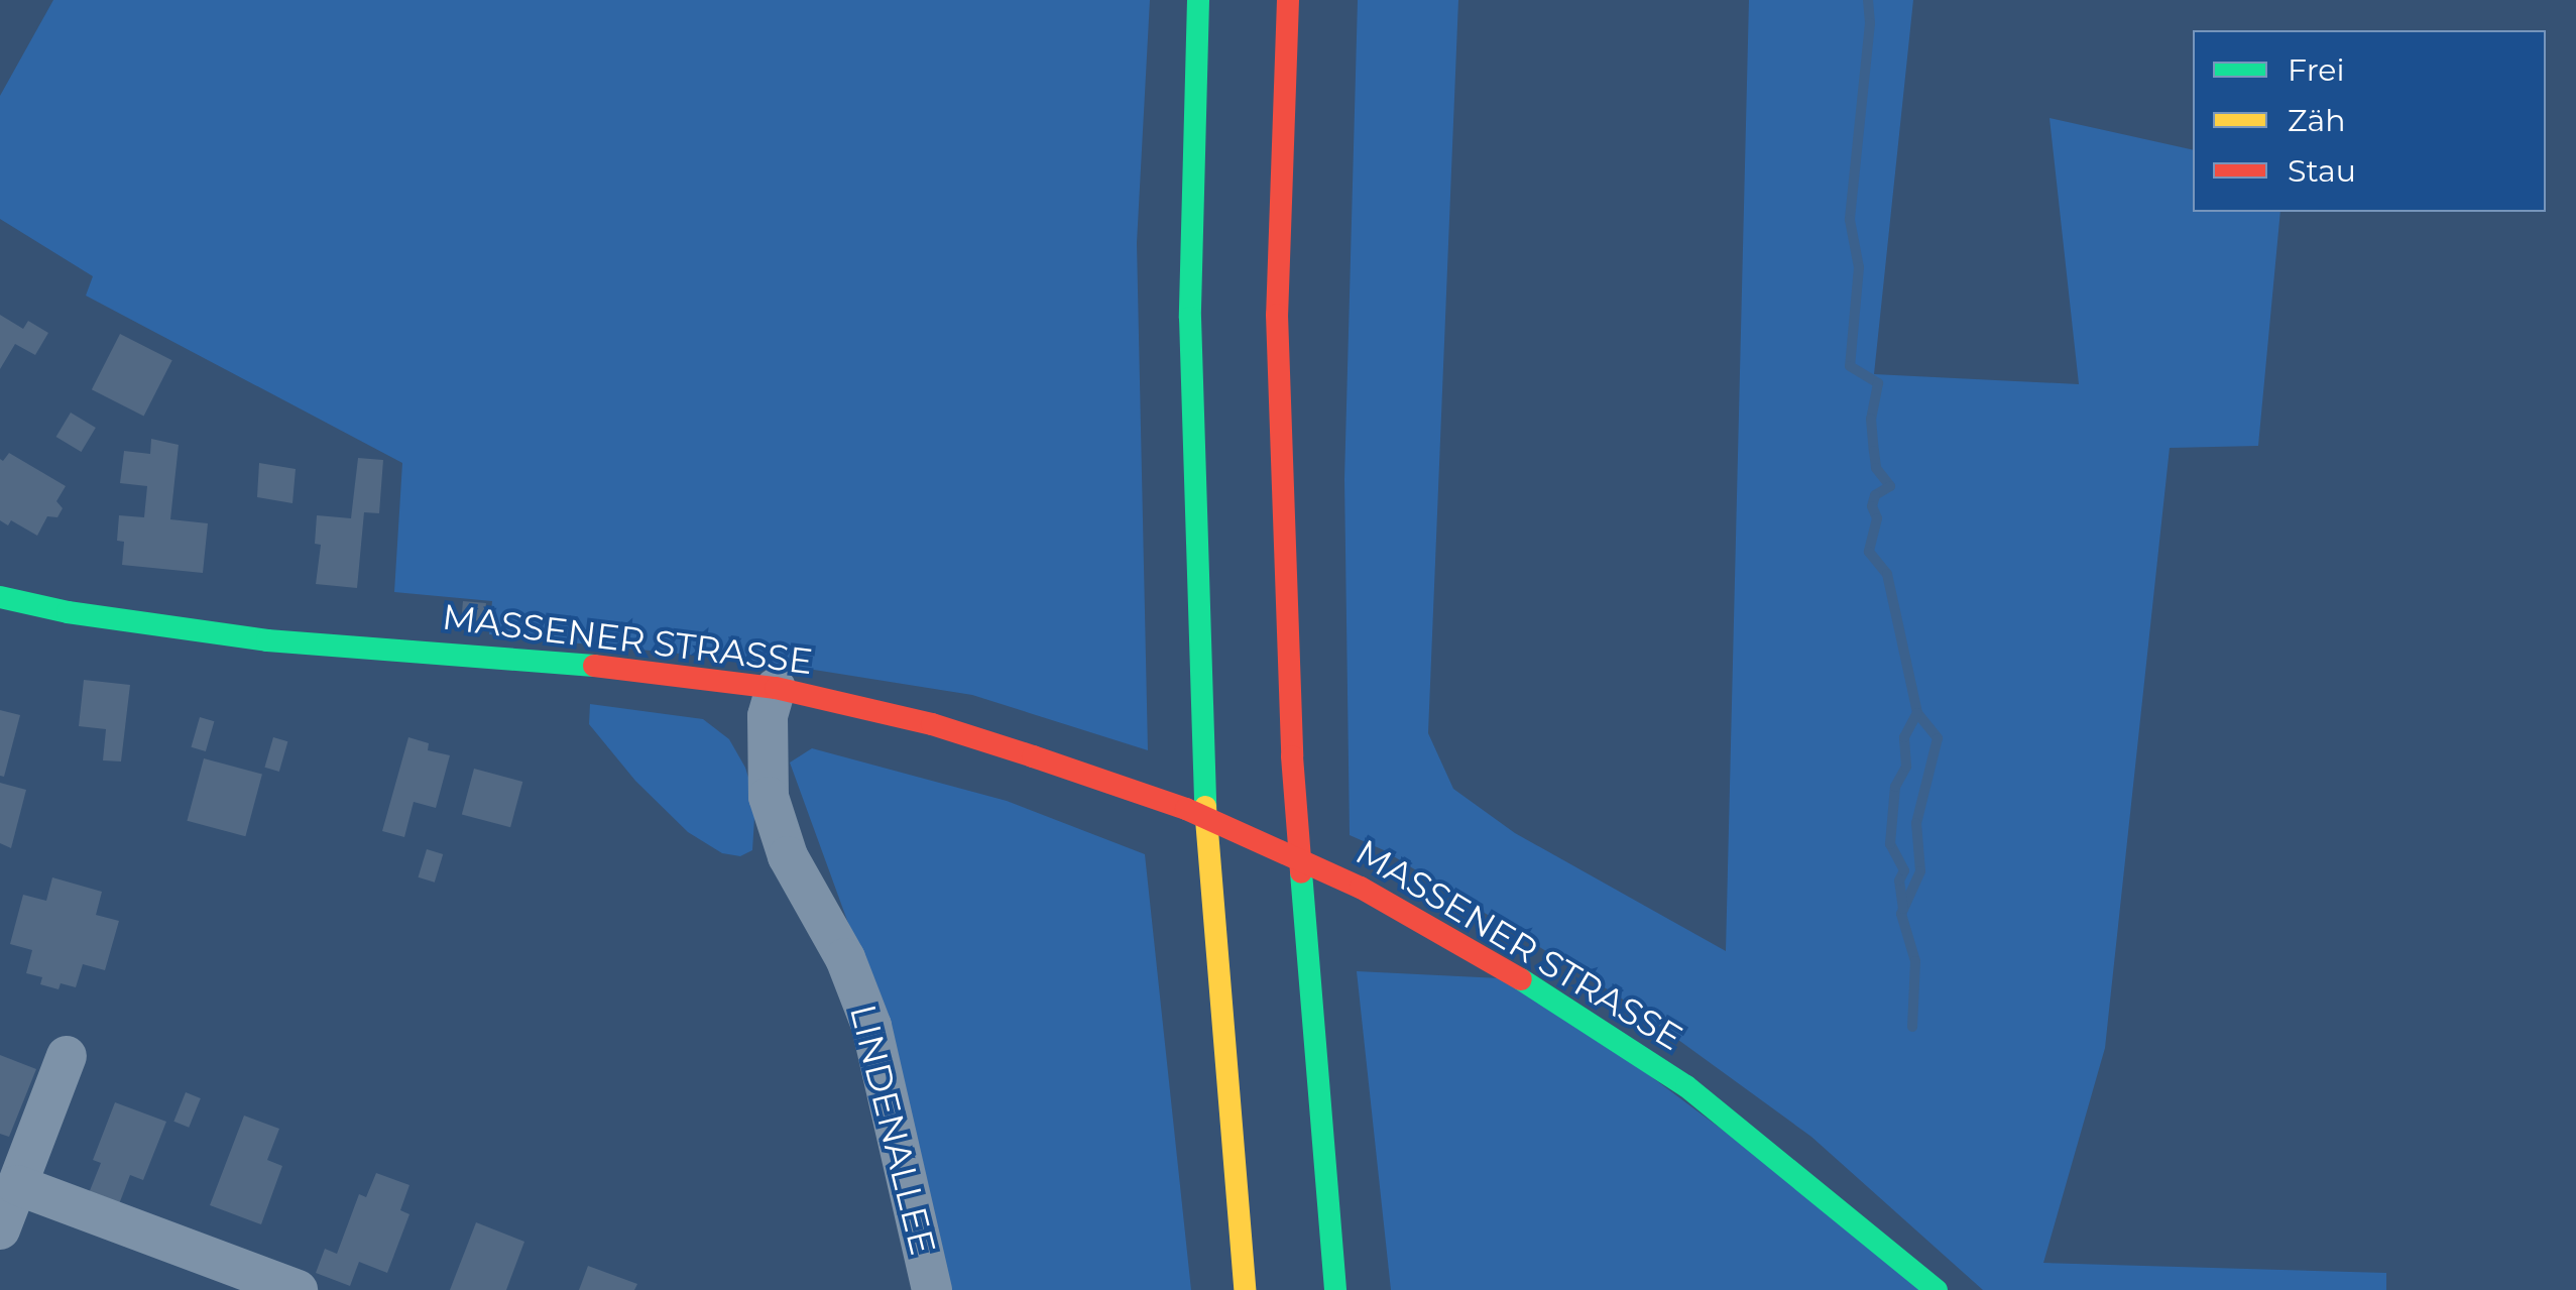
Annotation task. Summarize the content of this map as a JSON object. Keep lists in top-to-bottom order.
{
  "streets": {
    "main road": ["MASSENER STRASSE"],
    "street": ["LINDENALLEE"]
  },
  "crossings": [
    ["MASSENER STRASSE", "LINDENALLEE"]
  ],
  "legend": ["Frei", "Zäh", "Stau"]
}
